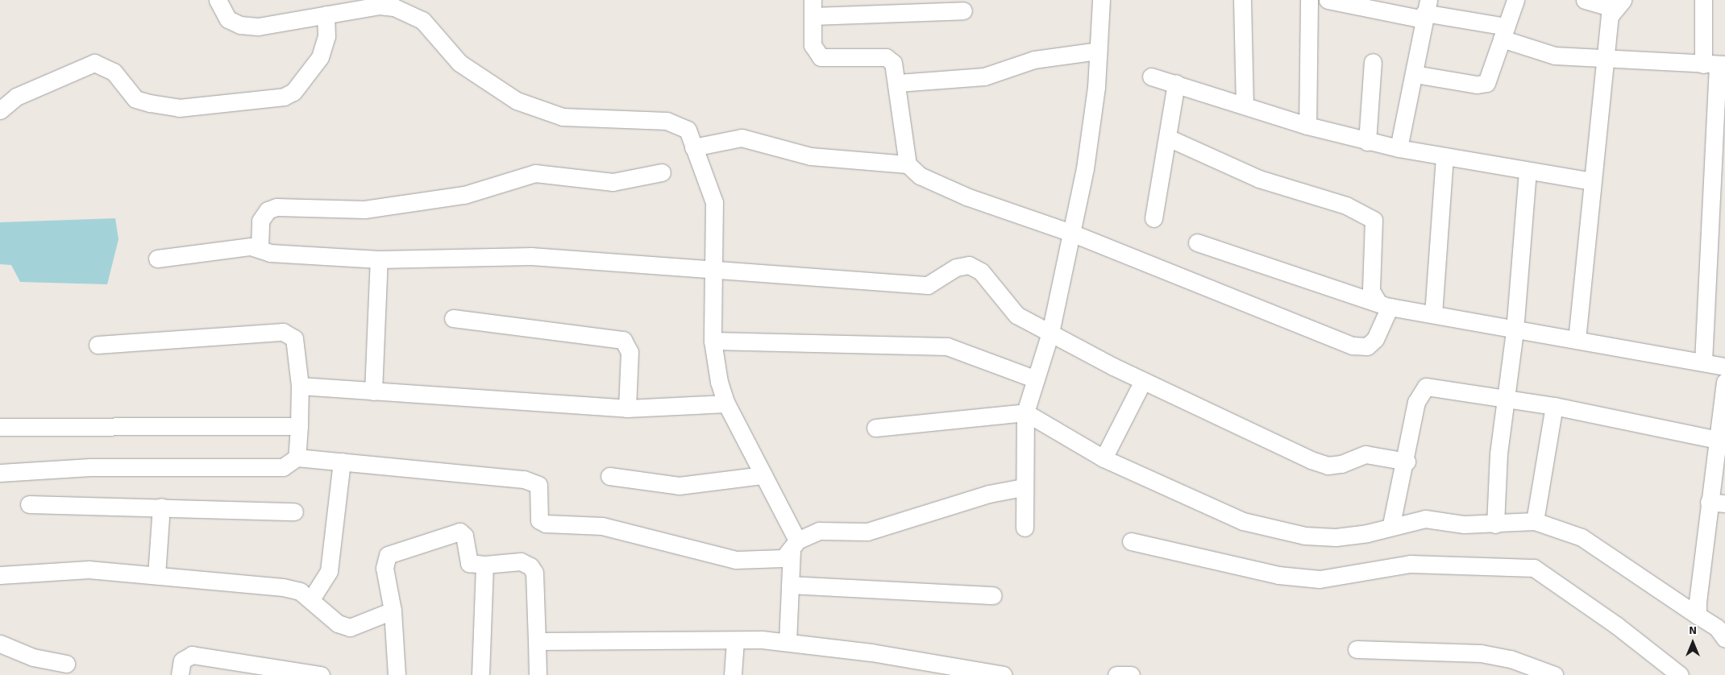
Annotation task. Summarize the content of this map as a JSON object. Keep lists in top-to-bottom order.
{
  "north": "top"
}
